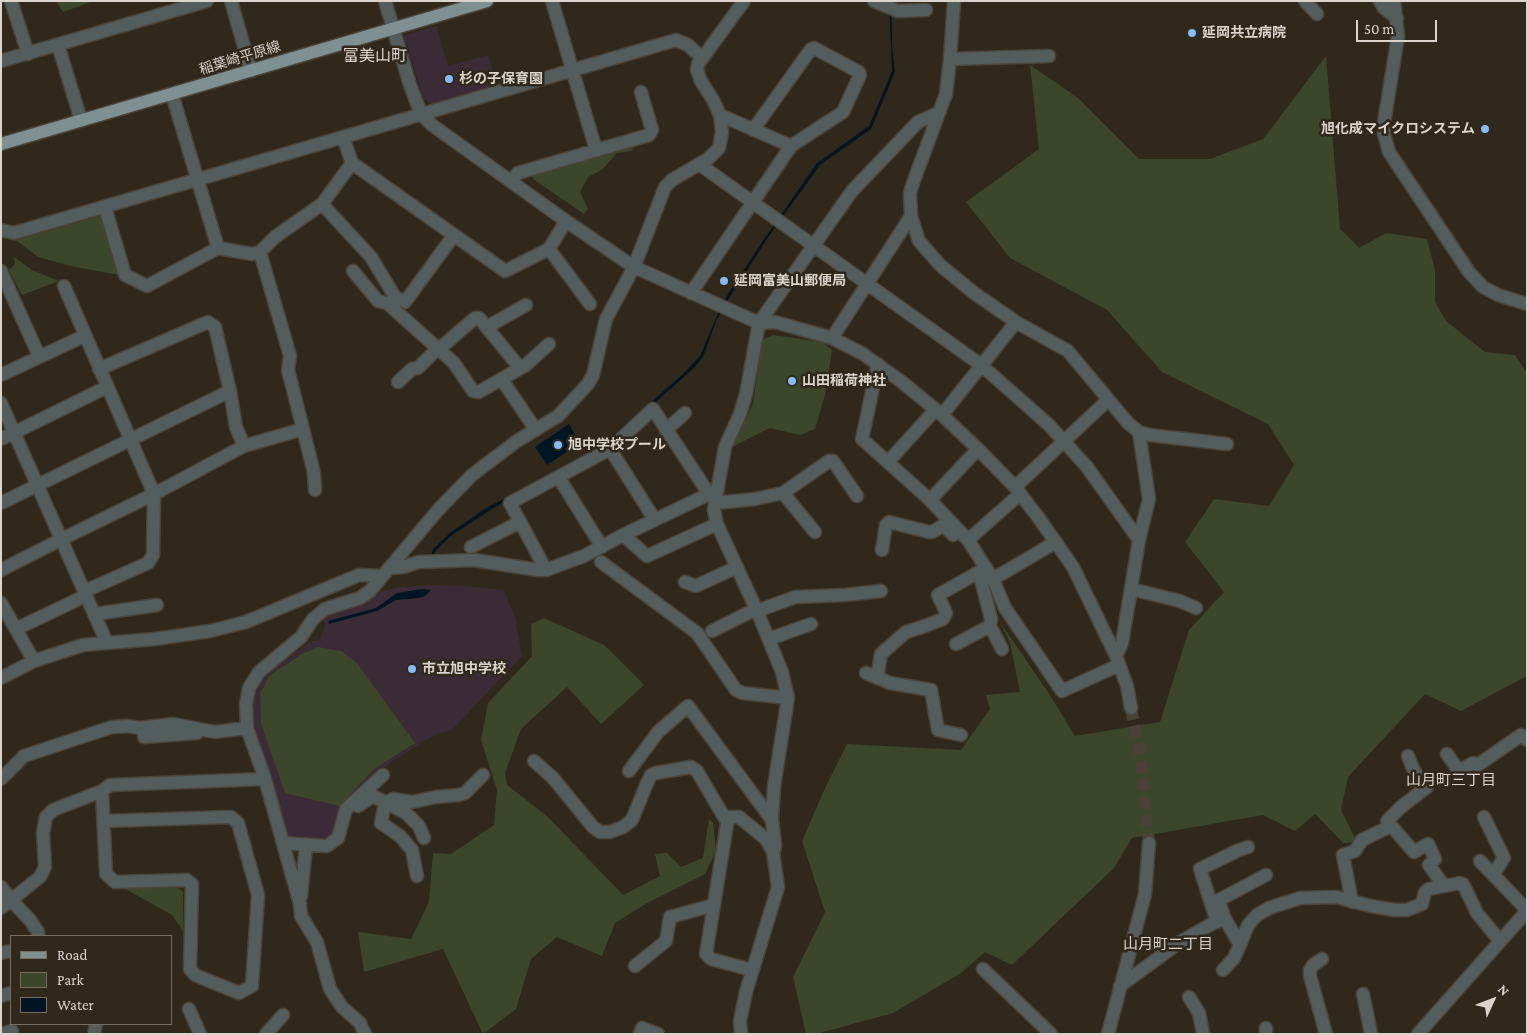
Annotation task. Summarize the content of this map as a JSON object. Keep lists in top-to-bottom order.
{
  "streets": {
    "main road": ["稲葉崎平原線"]
  },
  "districts": ["富美山町", "山月町三丁目", "山月町二丁目"],
  "places": [
    "延岡共立病院",
    "杉の子保育園",
    "旭化成マイクロシステム",
    "延岡富美山郵便局",
    "山田稲荷神社",
    "旭中学校プール",
    "市立旭中学校"
  ],
  "legend": ["Road", "Park", "Water"],
  "scale_bar": "50 m",
  "north": "top right"
}
